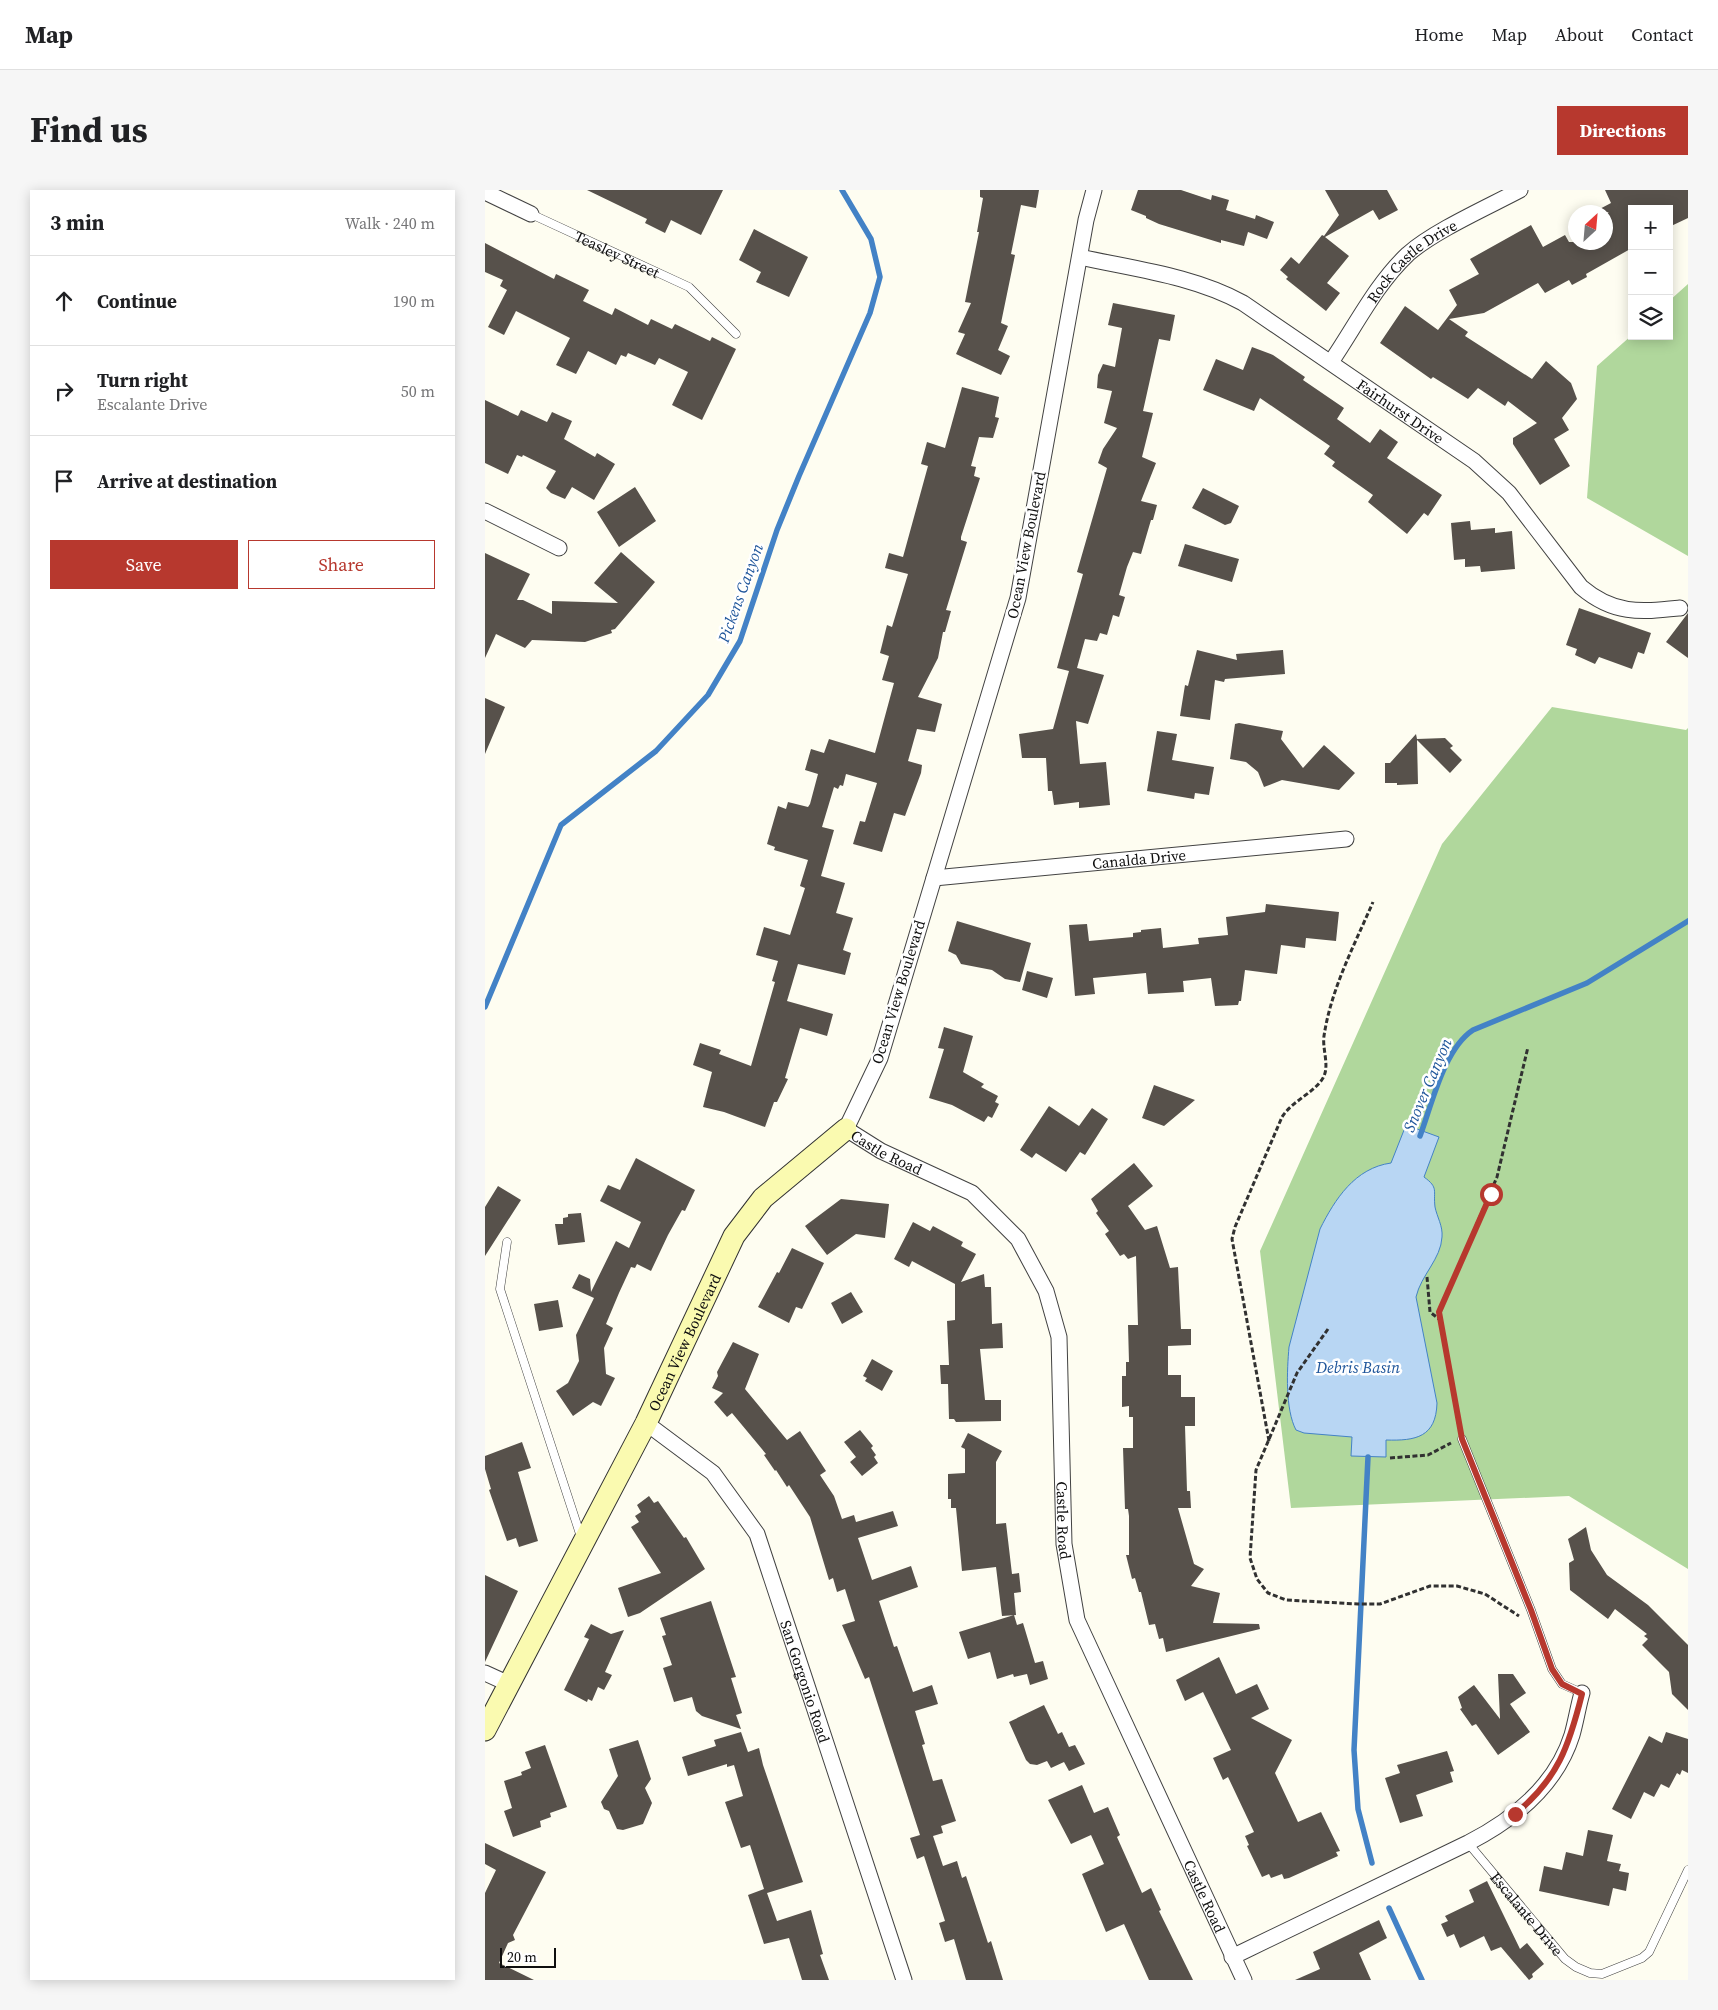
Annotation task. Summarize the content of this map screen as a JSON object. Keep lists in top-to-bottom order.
{
  "streets": {
    "street": [
      "Teasley Street",
      "Rock Castle Drive",
      "Fairhurst Drive",
      "Ocean View Boulevard",
      "Canalda Drive",
      "Castle Road",
      "San Gorgonio Road"
    ],
    "lane": ["Escalante Drive"]
  },
  "crossings": [
    ["Rock Castle Drive", "Fairhurst Drive"],
    ["Fairhurst Drive", "Ocean View Boulevard"],
    ["Ocean View Boulevard", "Canalda Drive"],
    ["Ocean View Boulevard", "Castle Road"],
    ["Ocean View Boulevard", "San Gorgonio Road"]
  ],
  "water": ["Pickens Canyon", "Snover Canyon", "Debris Basin"],
  "scale_bar": "20 m",
  "north": "top right",
  "page": {
    "header": "Map",
    "nav": [
      "Home",
      "Map",
      "About",
      "Contact"
    ],
    "title": "Find us",
    "buttons": [
      "Directions",
      ["Save", "Share"]
    ],
    "heading": ["3 min", "Walk · 240 m"],
    "map_buttons": ["+", "−"],
    "list": [
      ["Continue", "190 m"],
      ["Turn right", "Escalante Drive", "50 m"],
      "Arrive at destination"
    ],
    "scale": "20 m"
  }
}
